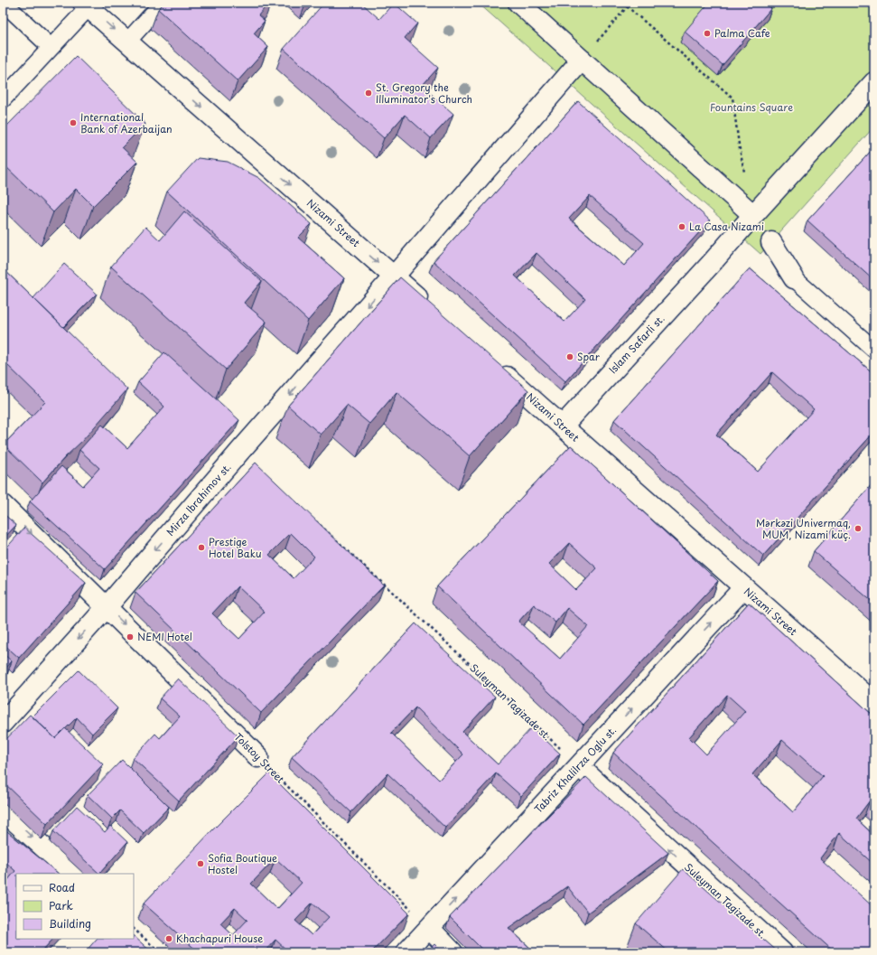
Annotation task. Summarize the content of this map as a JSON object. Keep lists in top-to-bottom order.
{
  "streets": {
    "street": [
      "Nizami Street",
      "Islam Safarli st.",
      "Mirza Ibrahimov st.",
      "Suleyman Tagizade st.",
      "Tolstoy Street",
      "Tabriz Khalilrza Oglu st."
    ]
  },
  "crossings": [
    ["Nizami Street", "Islam Safarli st."],
    ["Nizami Street", "Mirza Ibrahimov st."],
    ["Nizami Street", "Tabriz Khalilrza Oglu st."],
    ["Mirza Ibrahimov st.", "Tolstoy Street"],
    ["Suleyman Tagizade st.", "Tabriz Khalilrza Oglu st."]
  ],
  "one_way": [
    "Nizami Street",
    "Mirza Ibrahimov st.",
    "Suleyman Tagizade st.",
    "Tolstoy Street",
    "Tabriz Khalilrza Oglu st."
  ],
  "parks": ["Fountains Square"],
  "places": [
    "Palma Cafe",
    "St. Gregory the Illuminator's Church",
    "International Bank of Azerbaijan",
    "La Casa Nizami",
    "Spar",
    "Mərkəzi Univermaq, MUM, Nizami küç.",
    "Prestige Hotel Baku",
    "NEMI Hotel",
    "Sofia Boutique Hostel",
    "Khachapuri House"
  ],
  "legend": ["Road", "Park", "Building"]
}
